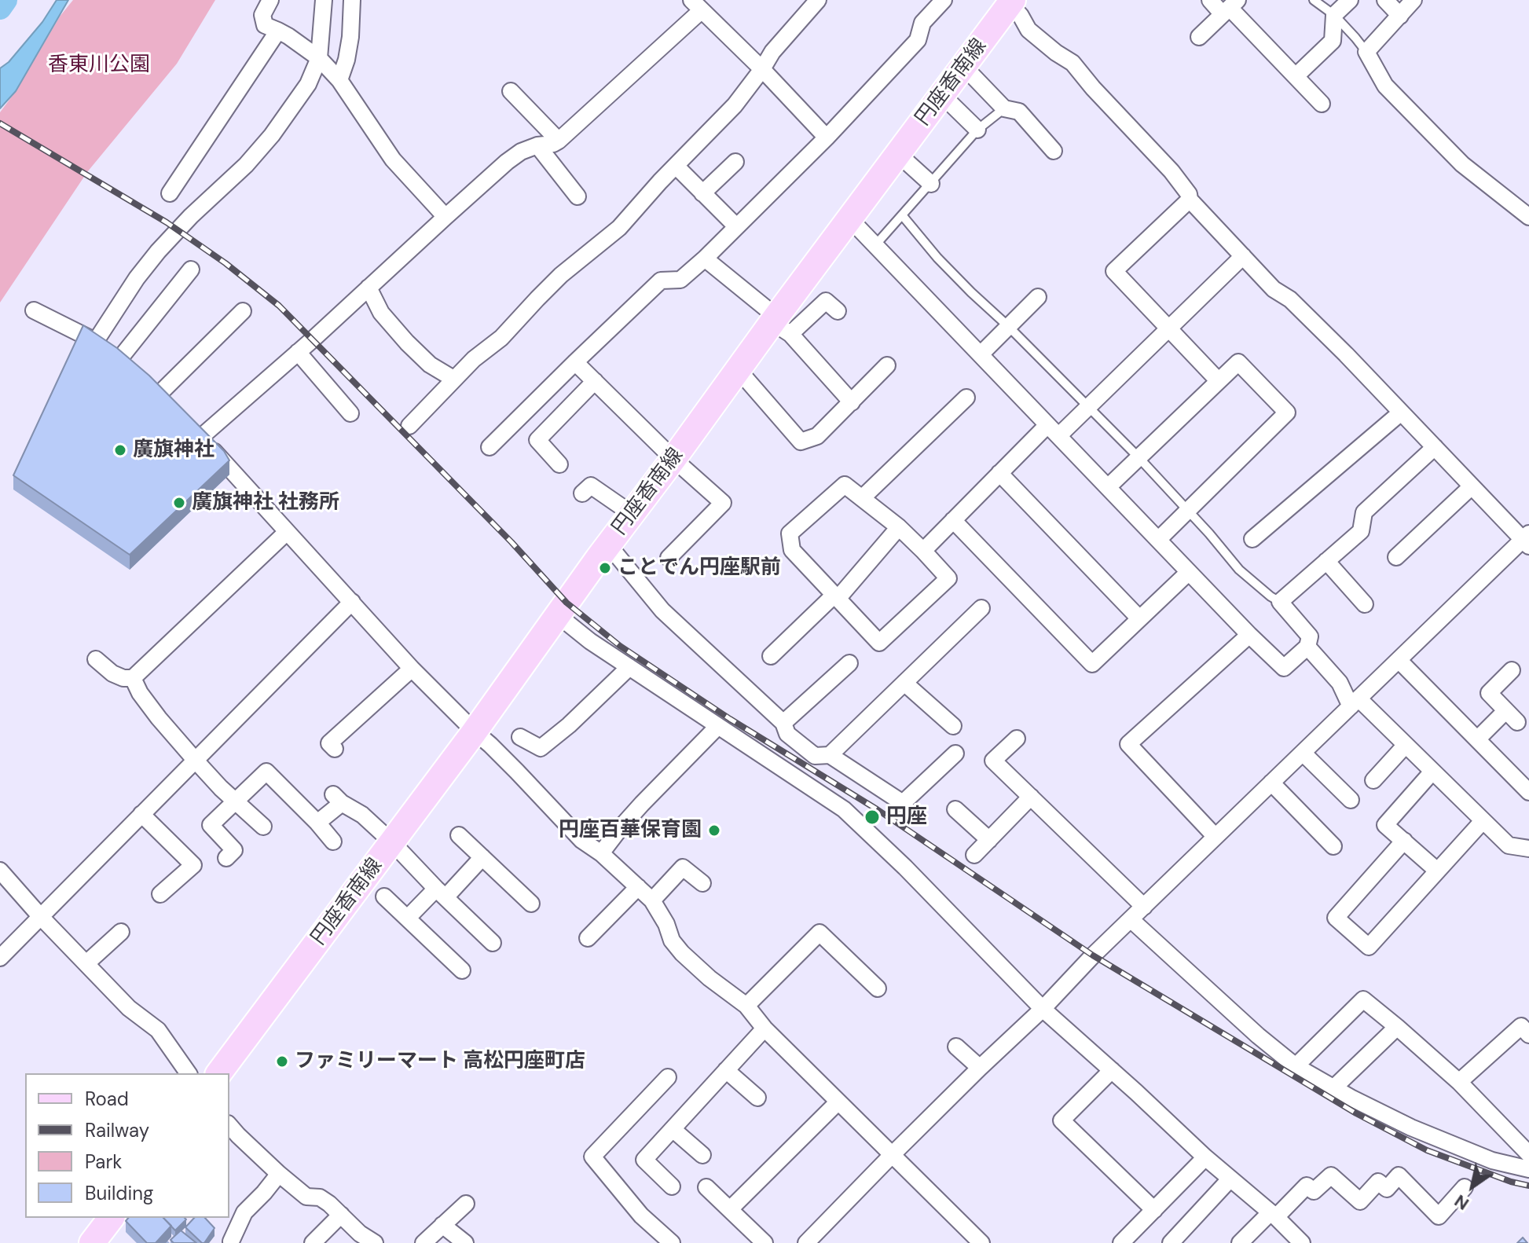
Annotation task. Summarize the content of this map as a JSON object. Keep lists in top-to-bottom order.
{
  "streets": {
    "main road": ["円座香南線"]
  },
  "parks": ["香東川公園"],
  "places": [
    "廣旗神社",
    "廣旗神社 社務所",
    "ことでん円座駅前",
    "円座",
    "円座百華保育園",
    "ファミリーマート 高松円座町店"
  ],
  "legend": [
    "Road",
    "Railway",
    "Park",
    "Building"
  ],
  "north": "bottom left"
}
